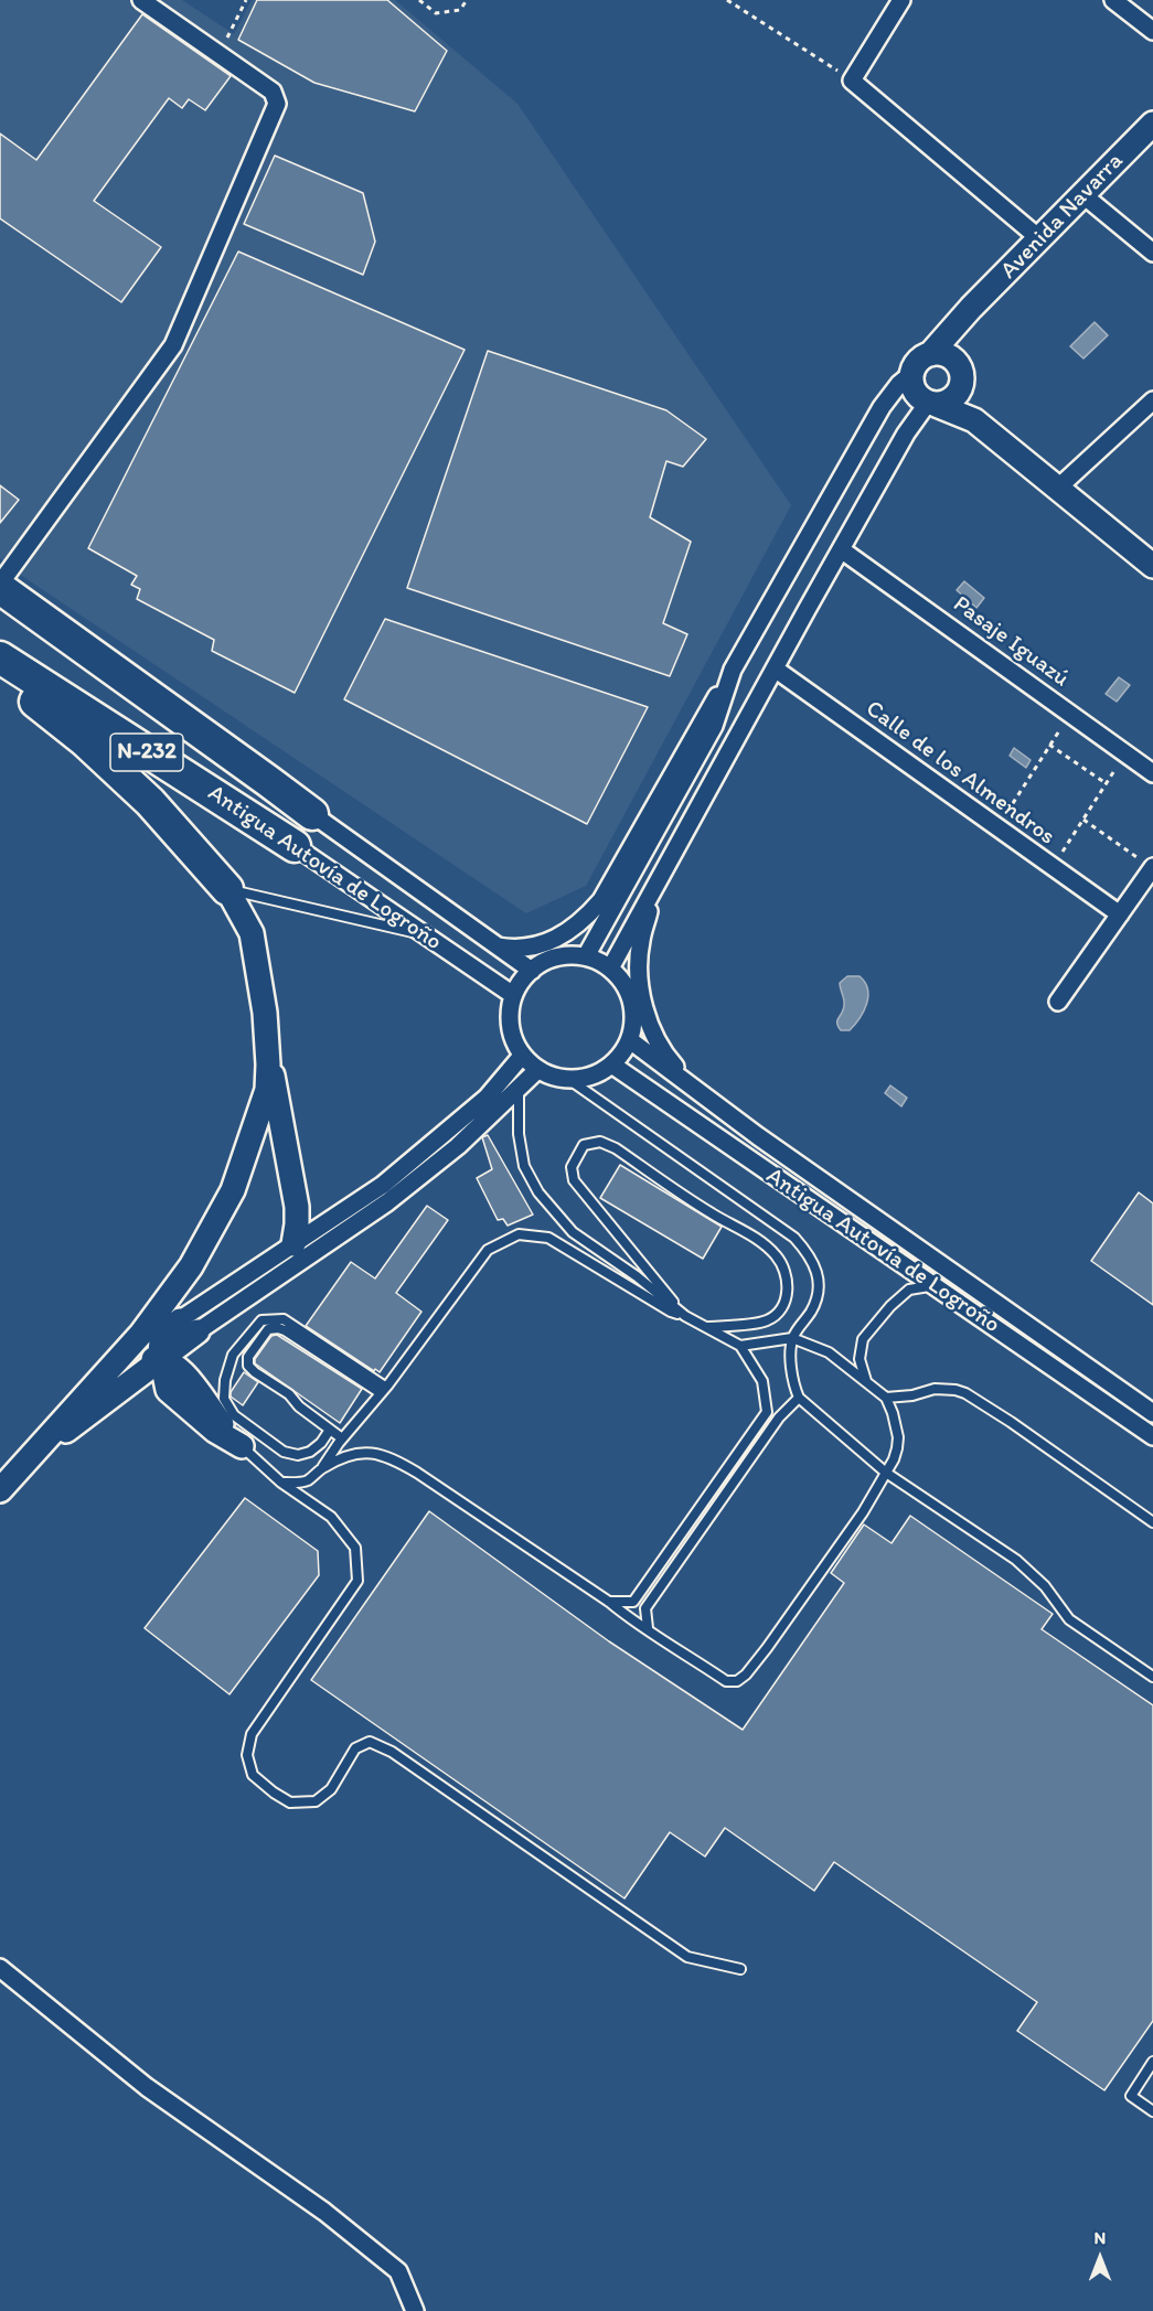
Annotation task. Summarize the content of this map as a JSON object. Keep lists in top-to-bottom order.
{
  "streets": {
    "highway": ["N-232", "Antigua Autovía de Logroño"],
    "street": ["Avenida Navarra", "Pasaje Iguazú", "Calle de los Almendros"]
  },
  "north": "top"
}
